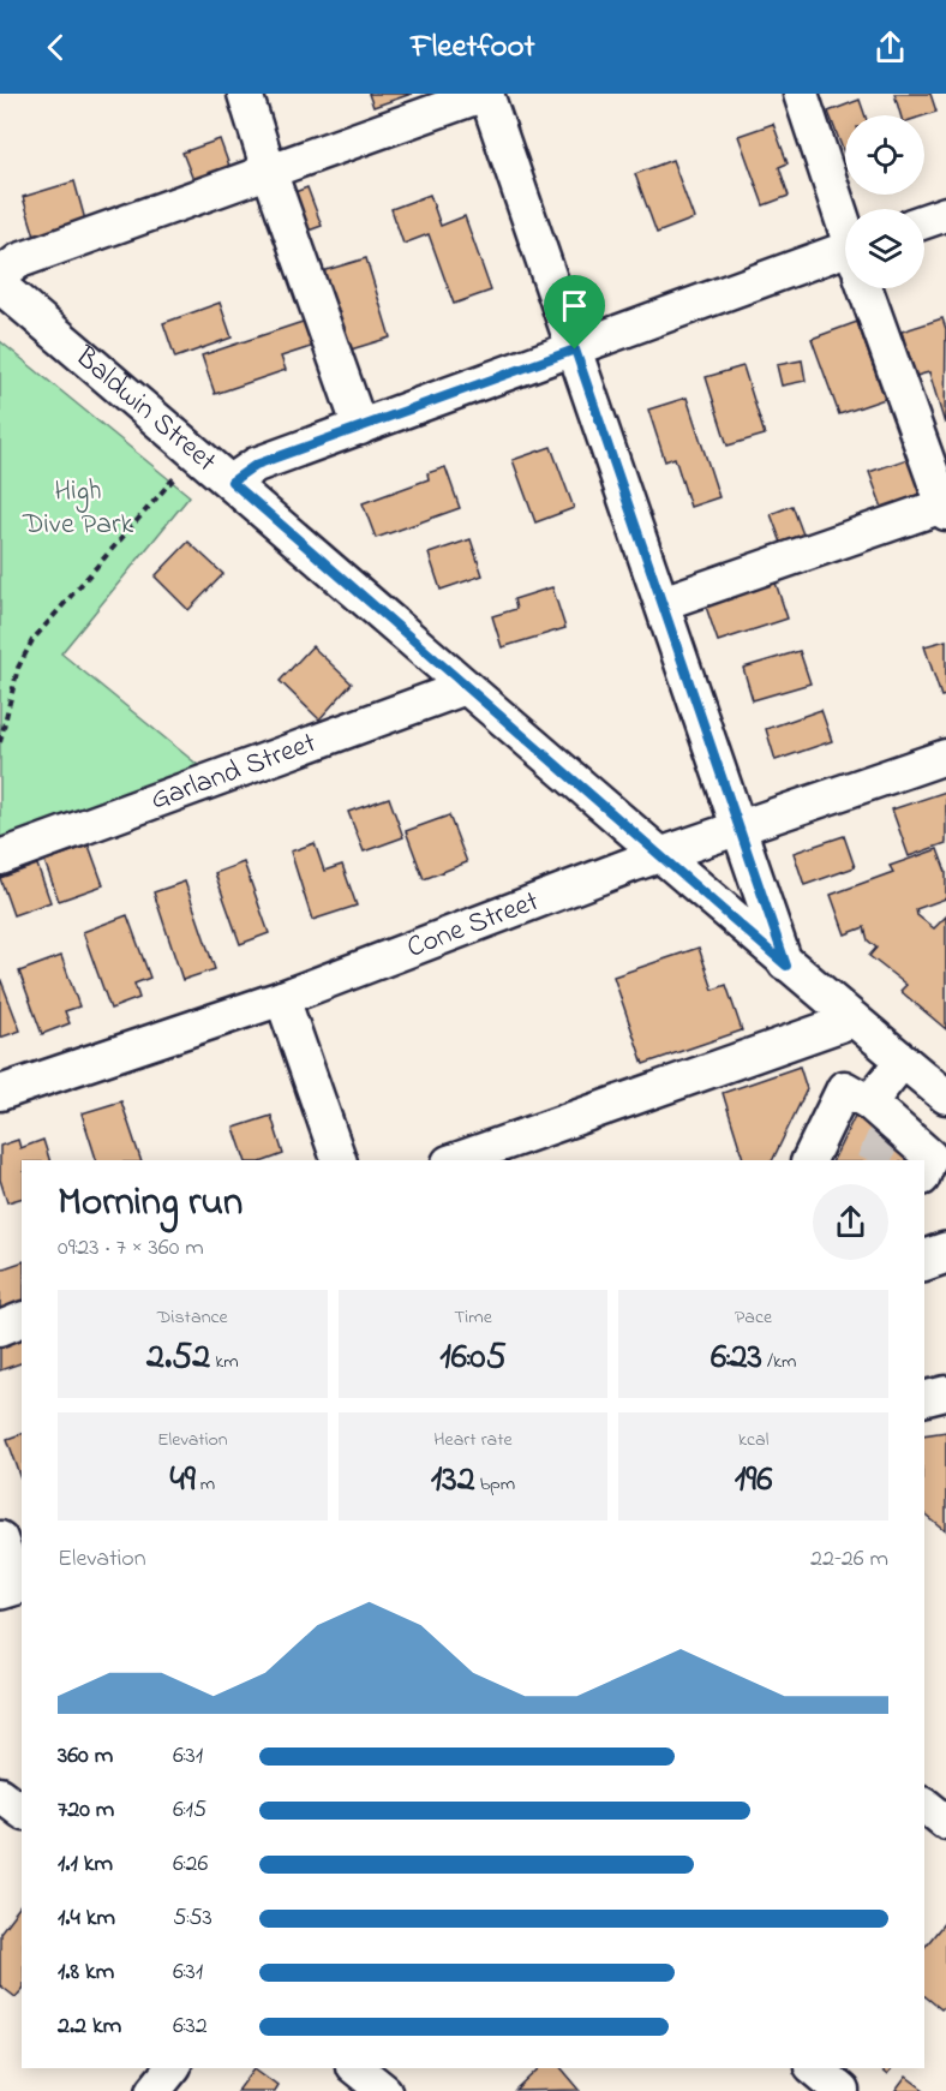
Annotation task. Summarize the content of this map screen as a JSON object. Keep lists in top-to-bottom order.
{
  "streets": {
    "street": ["Baldwin Street", "Garland Street", "Cone Street"]
  },
  "crossings": [
    ["Baldwin Street", "Garland Street"],
    ["Baldwin Street", "Cone Street"]
  ],
  "parks": ["High Dive Park"],
  "page": {
    "header": "Fleetfoot",
    "heading": ["Morning run", "09:23 · 7 × 360 m"],
    "stats": [
      ["Distance", "2.52 km"],
      ["Time", "16:05"],
      ["Pace", "6:23 /km"],
      ["Elevation", "49 m"],
      ["Heart rate", "132 bpm"],
      ["kcal", "196"]
    ],
    "chart": ["Elevation", "22–26 m"],
    "list": [
      {
        "name": "360 m",
        "note": "6:31"
      },
      {
        "name": "720 m",
        "note": "6:15"
      },
      {
        "name": "1.1 km",
        "note": "6:26"
      },
      {
        "name": "1.4 km",
        "note": "5:53"
      },
      {
        "name": "1.8 km",
        "note": "6:31"
      },
      {
        "name": "2.2 km",
        "note": "6:32"
      }
    ]
  }
}
